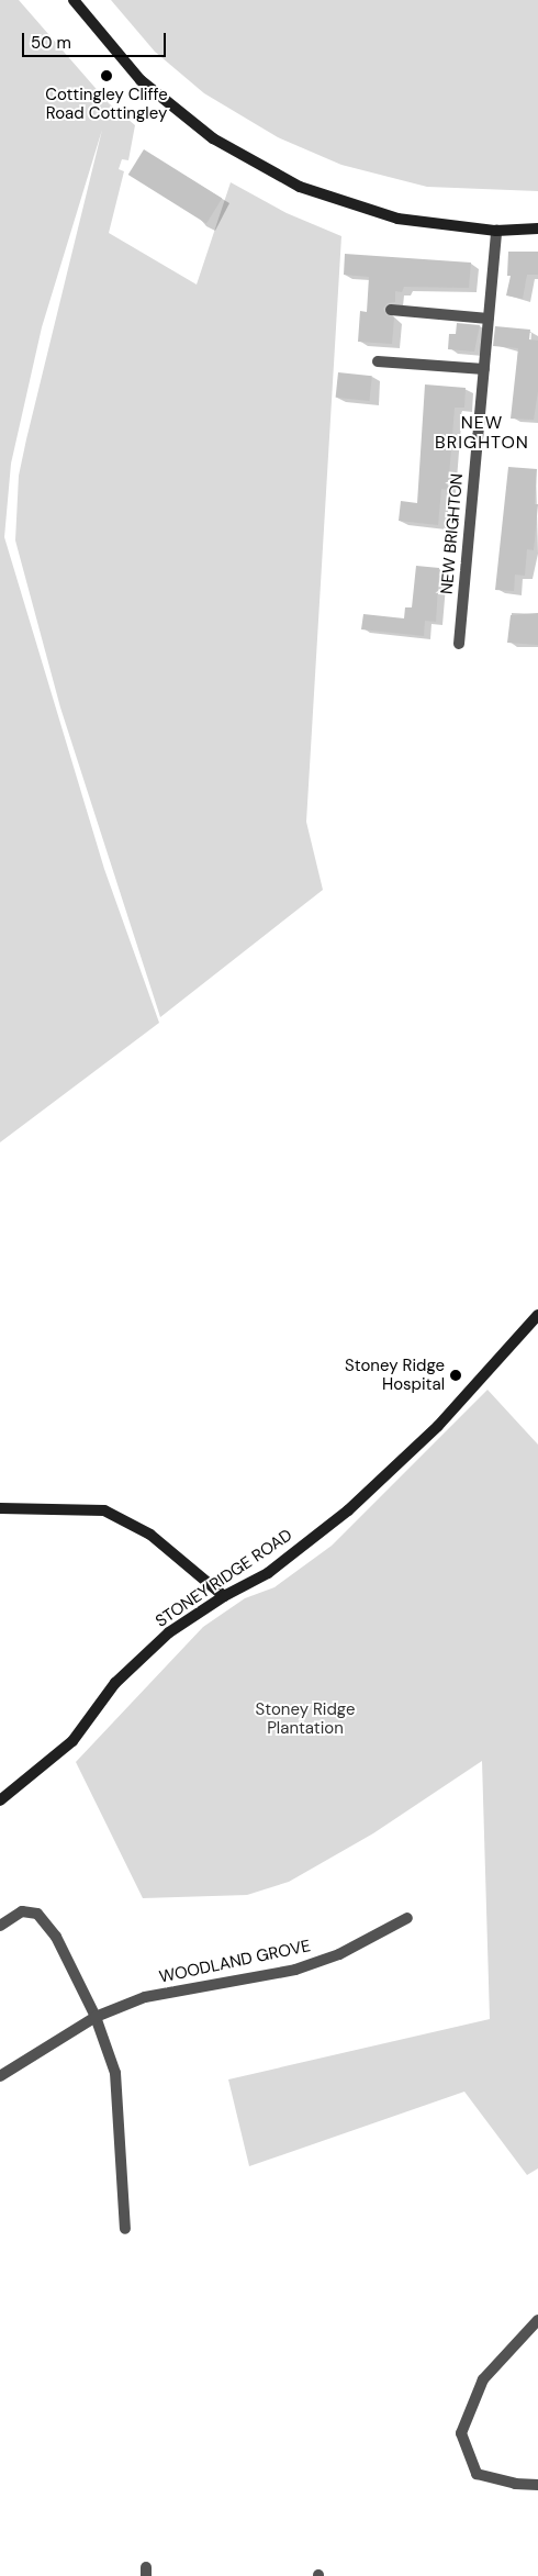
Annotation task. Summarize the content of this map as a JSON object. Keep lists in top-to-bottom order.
{
  "streets": {
    "street": ["NEW BRIGHTON", "STONEY RIDGE ROAD", "WOODLAND GROVE"]
  },
  "districts": ["NEW BRIGHTON"],
  "parks": ["Stoney Ridge Plantation"],
  "places": ["Cottingley Cliffe Road Cottingley", "Stoney Ridge Hospital"],
  "scale_bar": "50 m"
}
